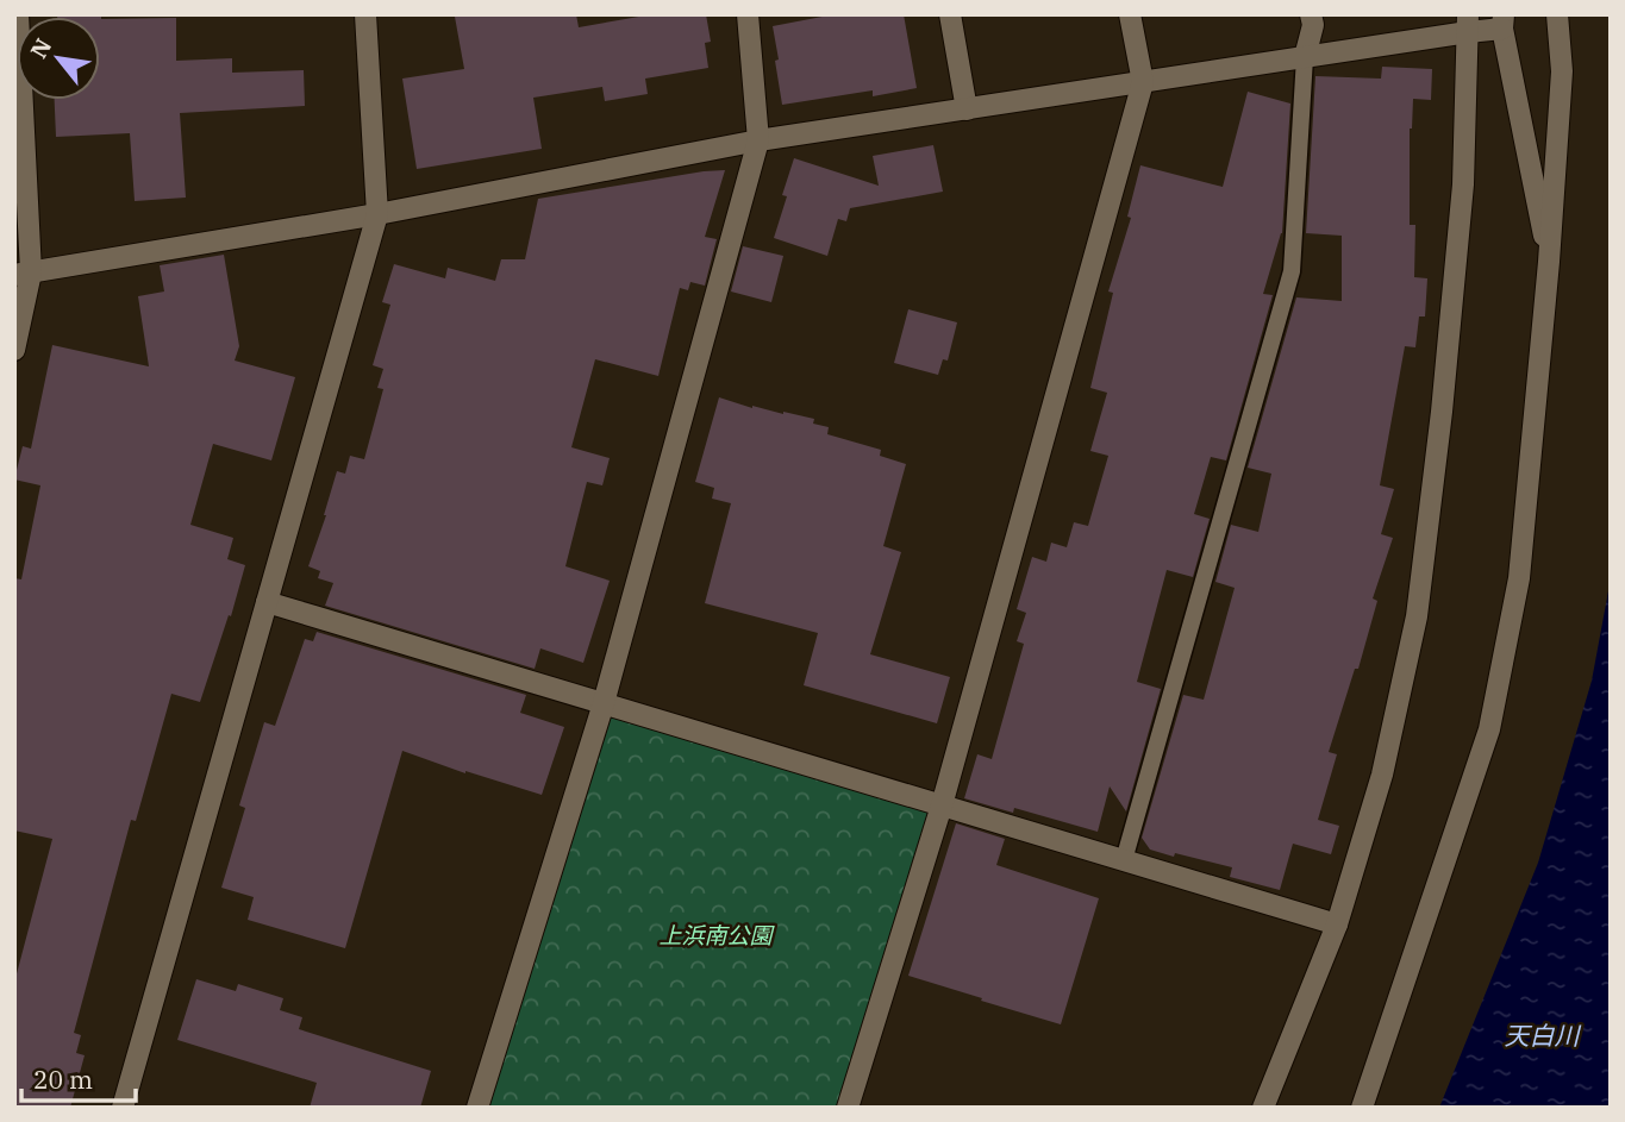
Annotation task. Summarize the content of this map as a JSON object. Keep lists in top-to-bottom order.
{
  "water": ["天白川"],
  "parks": ["上浜南公園"],
  "scale_bar": "20 m",
  "north": "top left"
}
